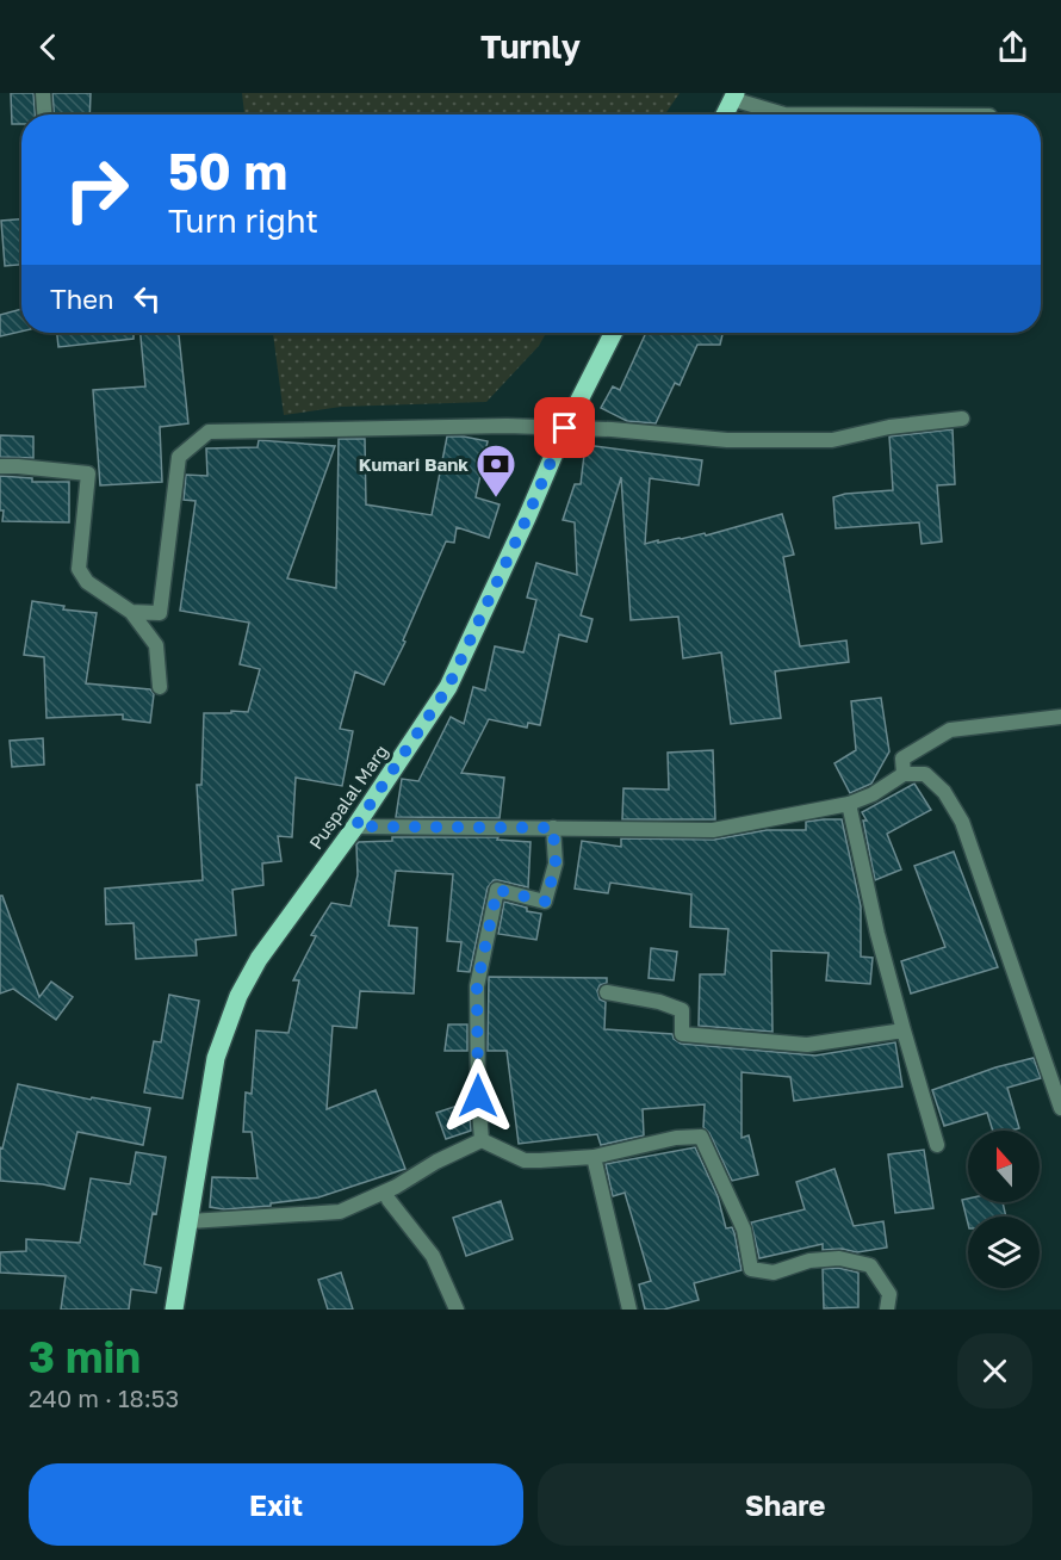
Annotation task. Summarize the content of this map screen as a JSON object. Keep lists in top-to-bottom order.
{
  "streets": {
    "main road": ["Puspalal Marg"]
  },
  "places": {
    "bank": ["Kumari Bank"]
  },
  "north": "top",
  "page": {
    "header": "Turnly",
    "turn": ["50 m", "Turn right"],
    "then": "Then",
    "heading": ["3 min", "240 m · 18:53"],
    "buttons": ["Exit", "Share"]
  }
}
